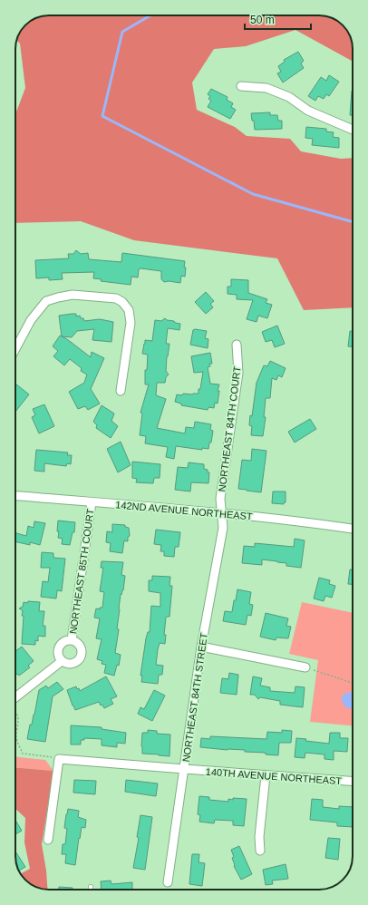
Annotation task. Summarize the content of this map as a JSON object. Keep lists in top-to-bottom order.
{
  "streets": {
    "street": [
      "NORTHEAST 84TH COURT",
      "142ND AVENUE NORTHEAST",
      "NORTHEAST 85TH COURT",
      "NORTHEAST 84TH STREET",
      "140TH AVENUE NORTHEAST"
    ]
  },
  "crossings": [
    ["NORTHEAST 84TH COURT", "142ND AVENUE NORTHEAST"],
    ["NORTHEAST 84TH COURT", "NORTHEAST 84TH STREET"],
    ["142ND AVENUE NORTHEAST", "NORTHEAST 85TH COURT"],
    ["142ND AVENUE NORTHEAST", "NORTHEAST 84TH STREET"],
    ["NORTHEAST 84TH STREET", "140TH AVENUE NORTHEAST"]
  ],
  "scale_bar": "50 m"
}
